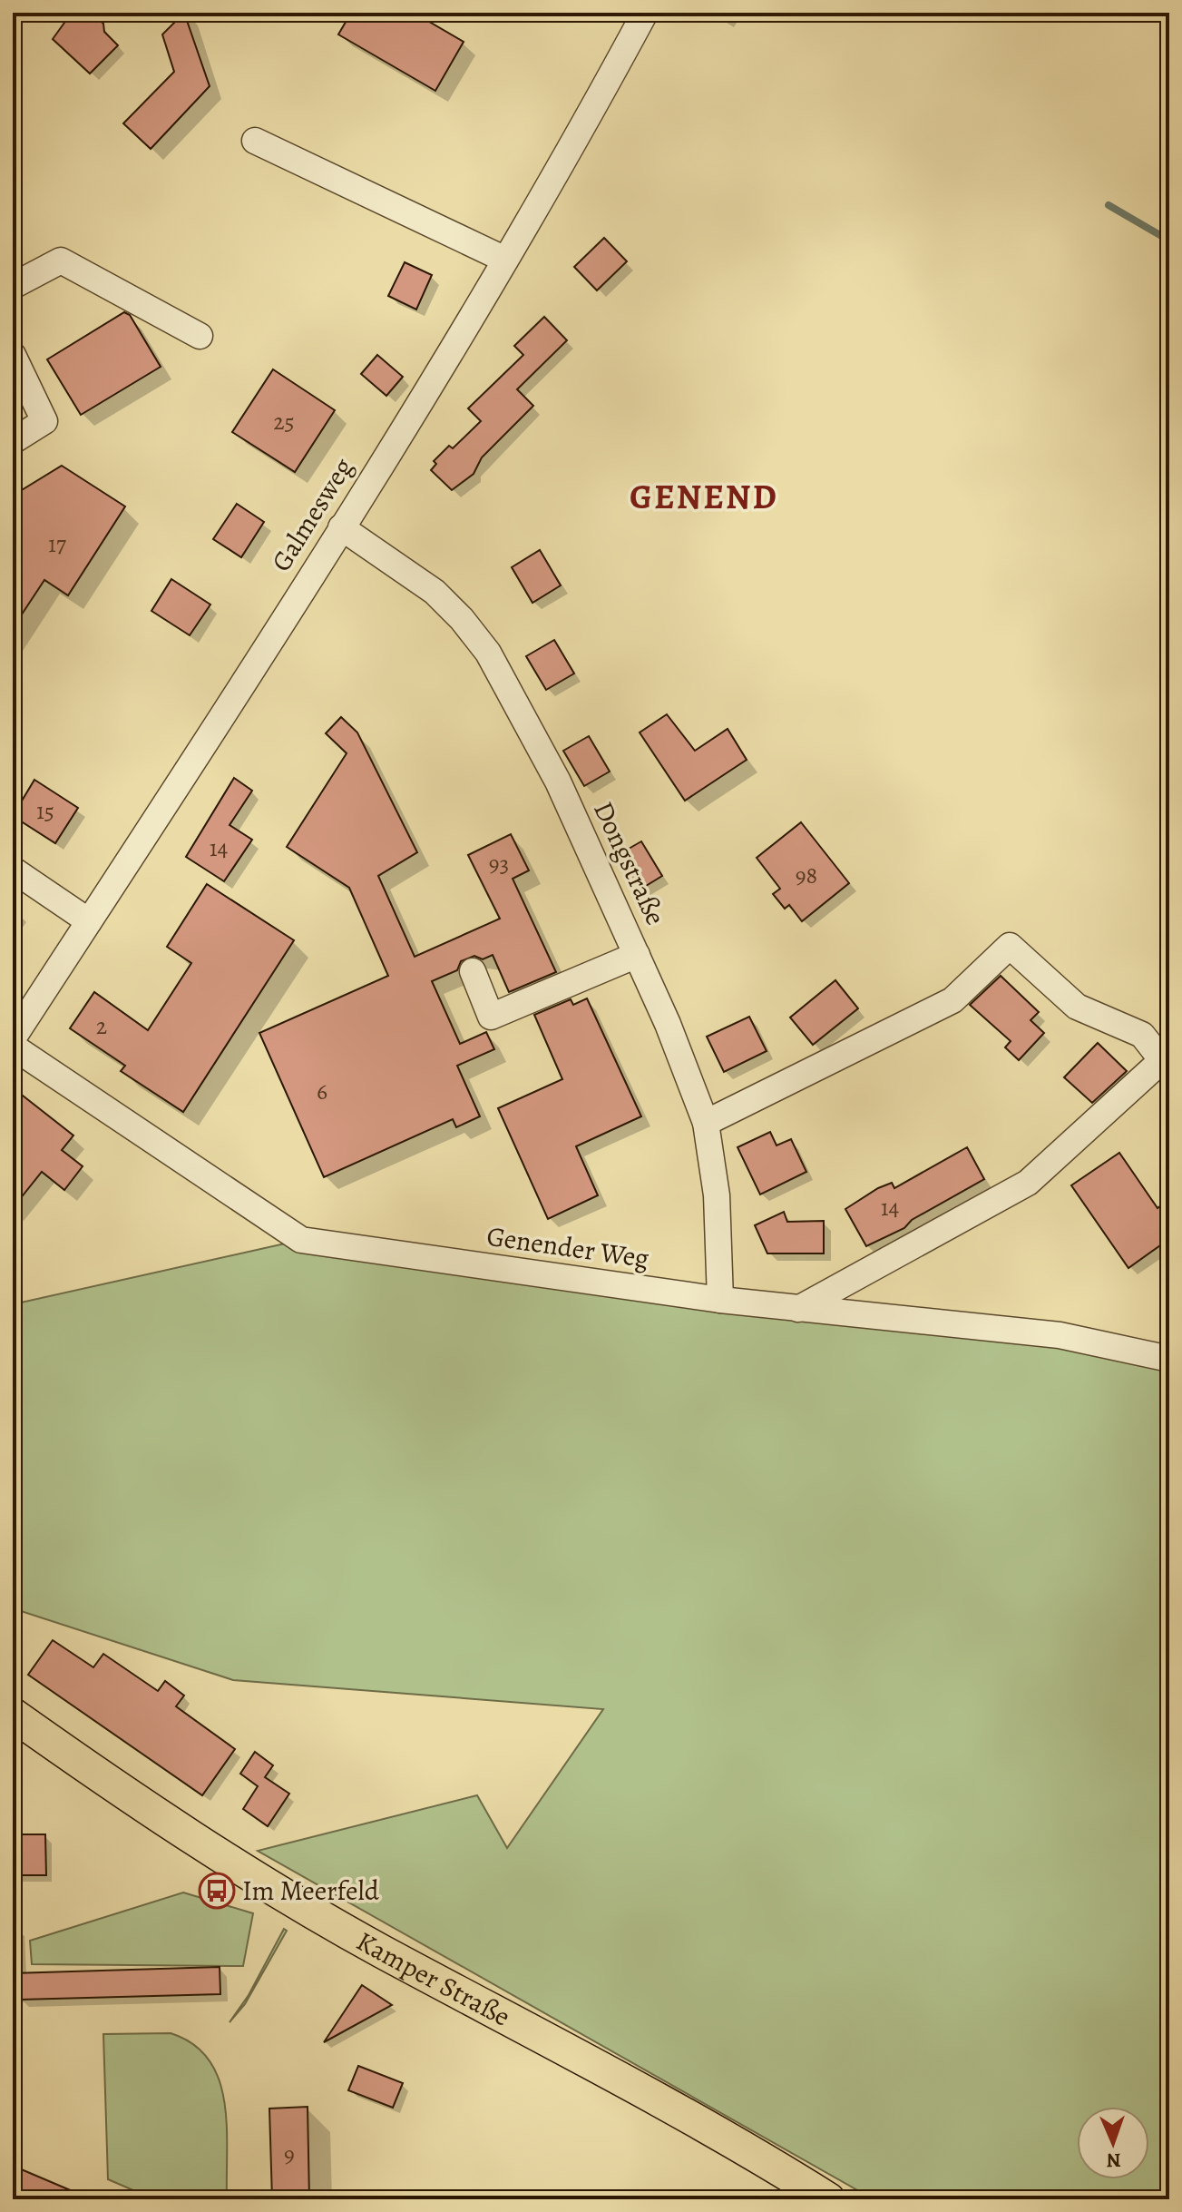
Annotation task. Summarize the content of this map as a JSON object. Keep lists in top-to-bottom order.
{
  "streets": {
    "main road": ["Kamper Straße"],
    "street": ["Galmesweg", "Dongstraße", "Genender Weg"]
  },
  "crossings": [
    ["Galmesweg", "Dongstraße"],
    ["Dongstraße", "Genender Weg"]
  ],
  "districts": ["GENEND"],
  "places": {
    "bus stop": ["Im Meerfeld"]
  },
  "house_numbers": [
    "25",
    "17",
    "15",
    "14",
    "93",
    "98",
    "2",
    "6",
    "14",
    "9"
  ],
  "north": "bottom"
}
